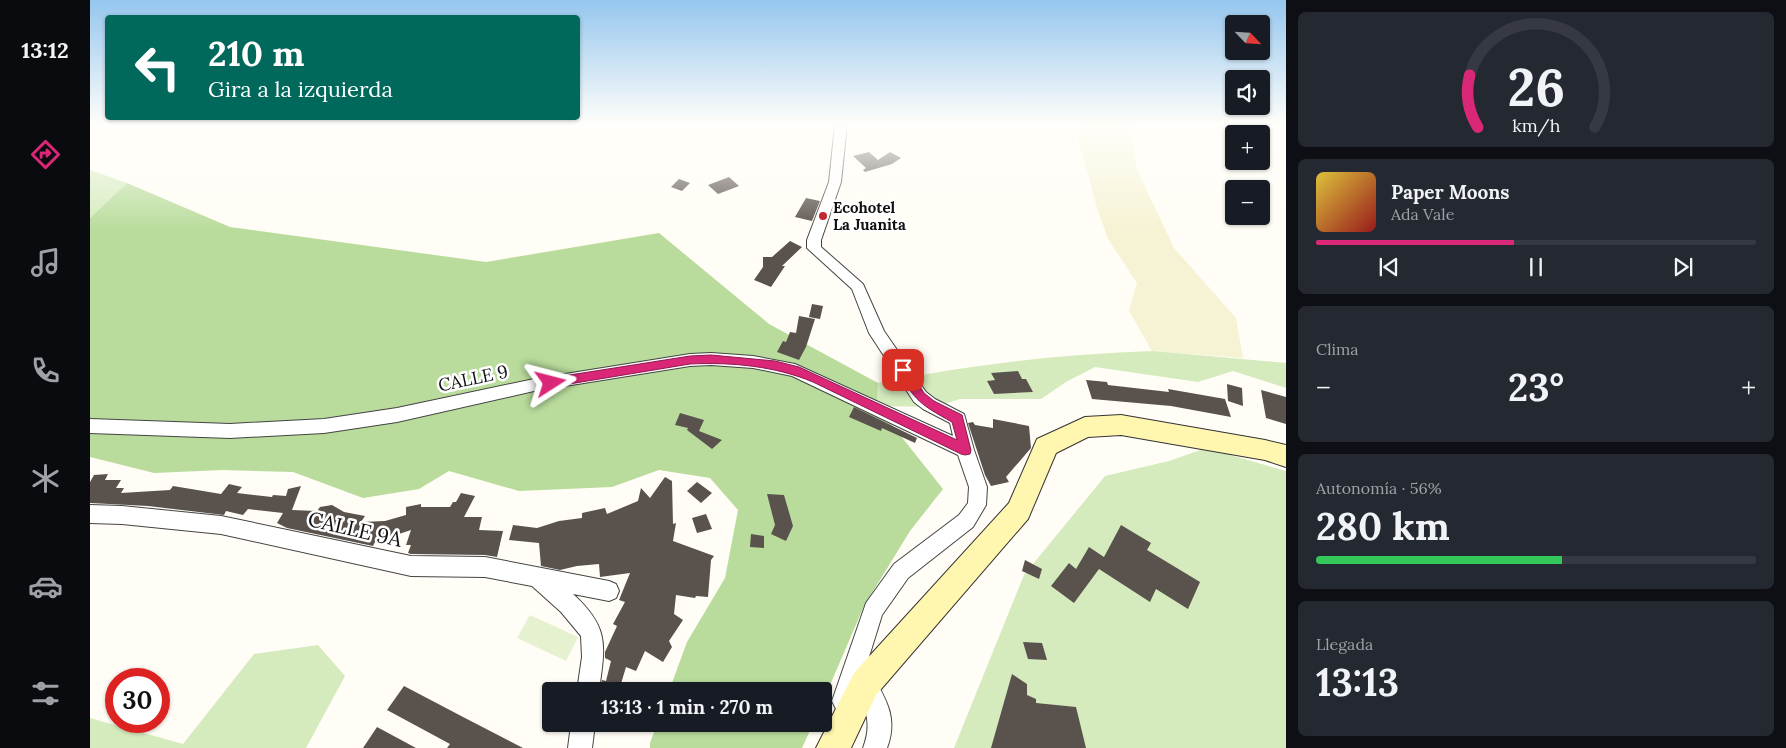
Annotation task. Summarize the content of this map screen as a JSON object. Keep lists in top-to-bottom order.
{
  "streets": {
    "street": ["CALLE 9", "CALLE 9A"]
  },
  "places": ["Ecohotel La Juanita"],
  "north": "bottom right",
  "page": {
    "tabs": "13:12",
    "map_buttons": ["+", "−"],
    "turn": ["210 m", "Gira a la izquierda"],
    "song": ["Paper Moons", "Ada Vale"],
    "tile": [
      "Clima",
      ["Autonomía · 56%", "280 km"],
      ["Llegada", "13:13"]
    ],
    "heat": ["−", "23°", "+"],
    "limit": "30",
    "trip": "13:13 · 1 min · 270 m",
    "gauge": ["26", "km/h"]
  }
}
